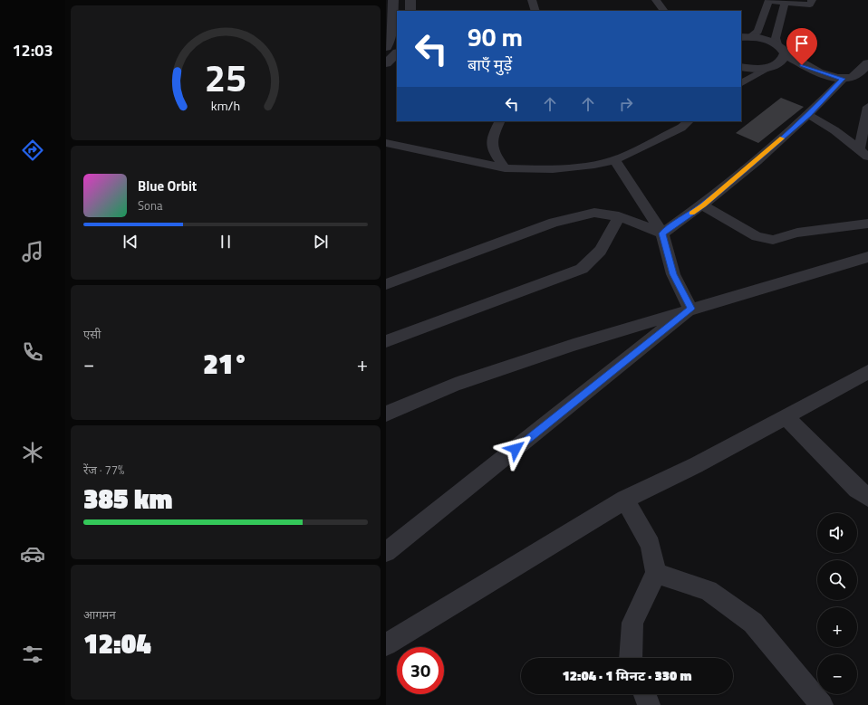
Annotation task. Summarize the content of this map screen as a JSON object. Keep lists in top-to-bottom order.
{
  "page": {
    "tabs": "12:03",
    "turn": ["90 m", "बाएँ मुड़ें"],
    "song": ["Blue Orbit", "Sona"],
    "tile": [
      "एसी",
      ["रेंज · 77%", "385 km"],
      ["आगमन", "12:04"]
    ],
    "heat": ["−", "21°", "+"],
    "map_buttons": ["+", "−"],
    "limit": "30",
    "trip": "12:04 · 1 मिनट · 330 m",
    "gauge": ["25", "km/h"]
  }
}
